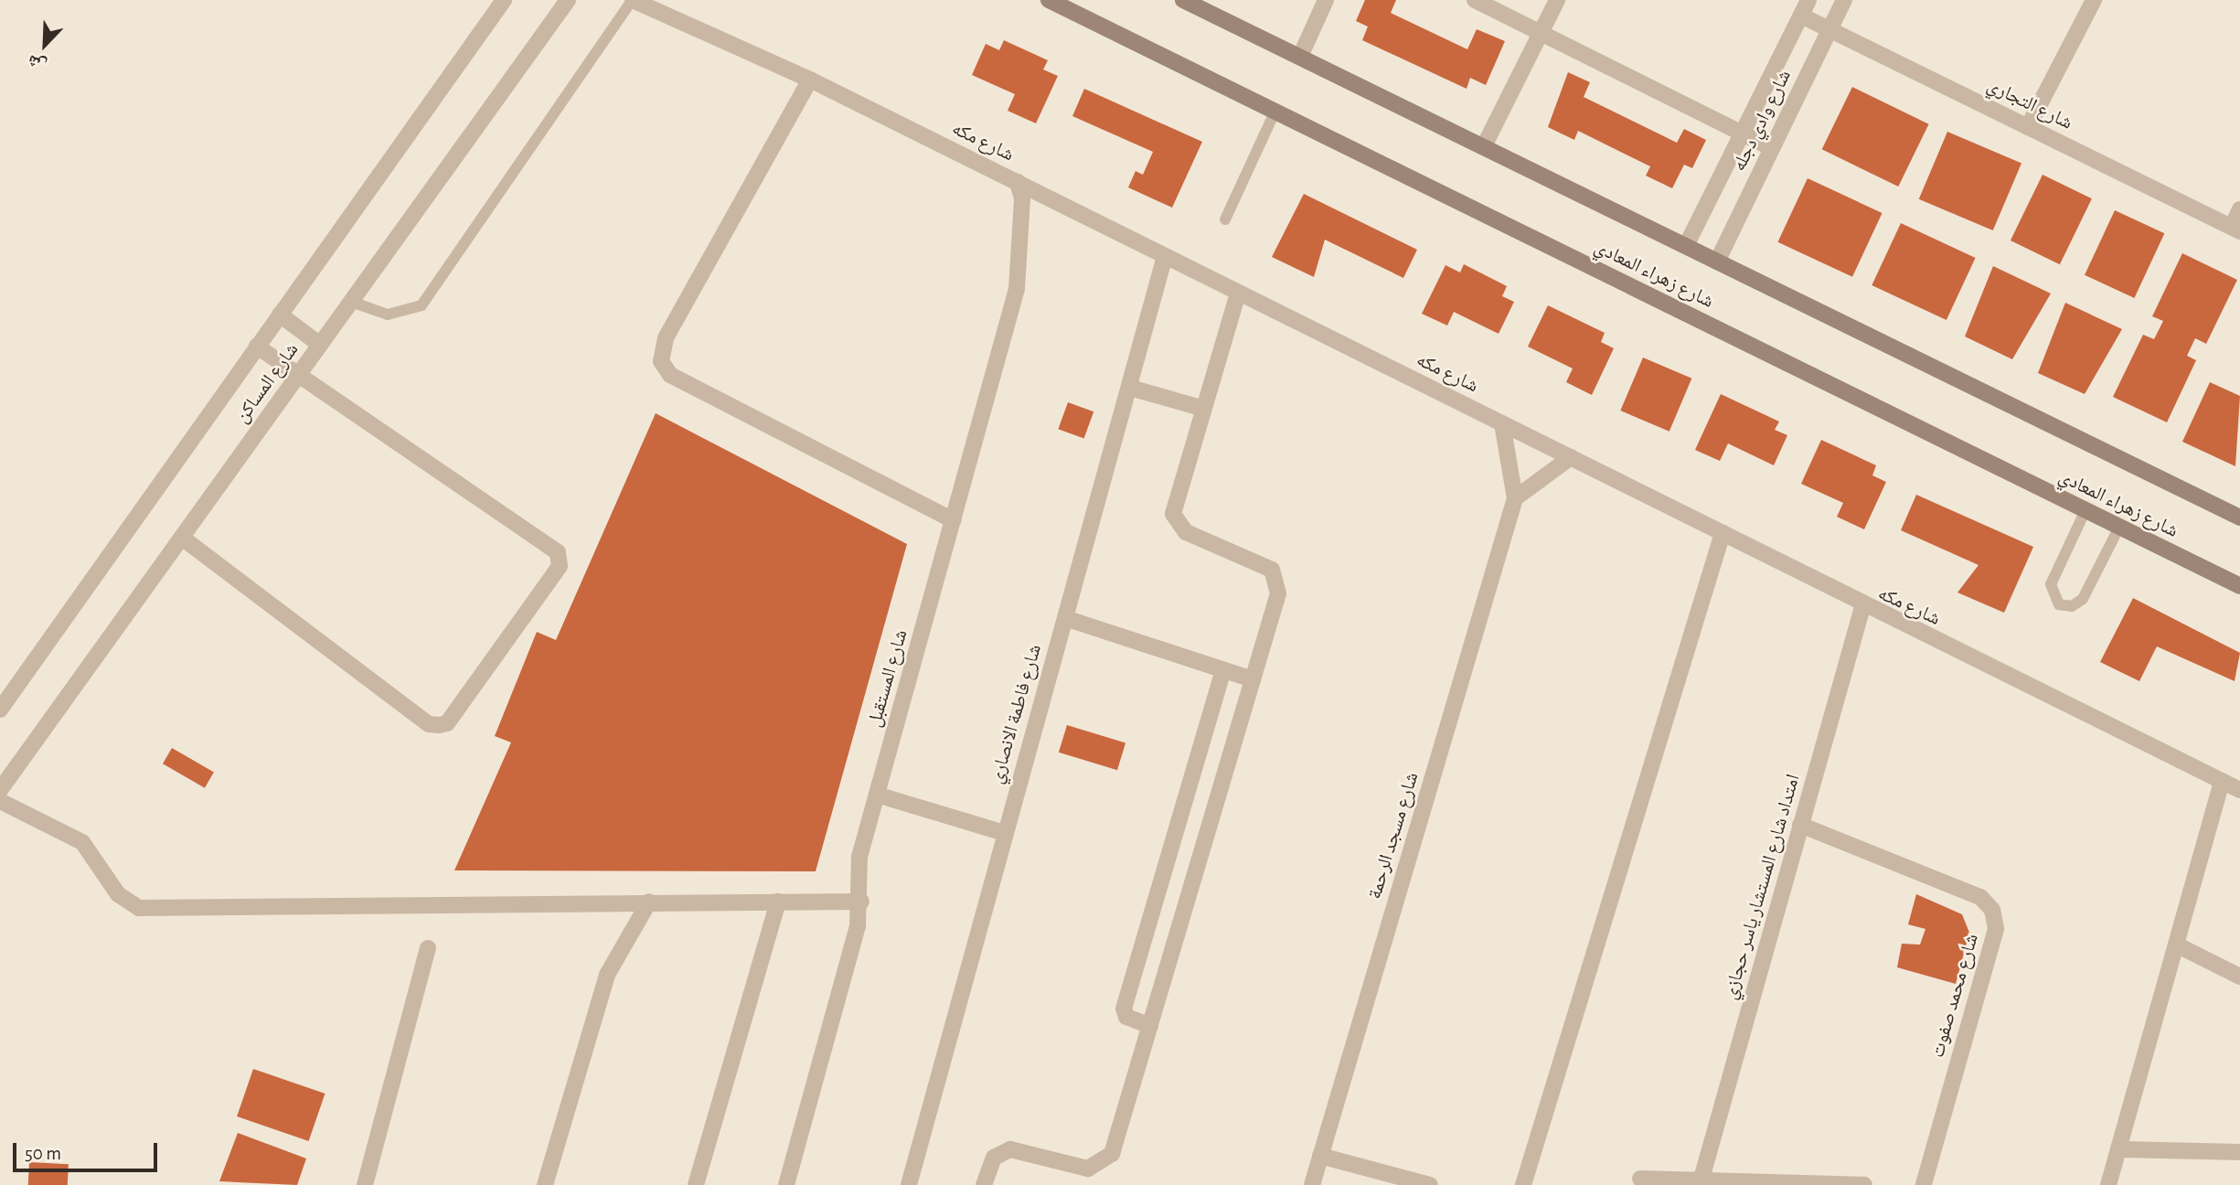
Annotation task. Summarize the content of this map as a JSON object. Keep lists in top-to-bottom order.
{
  "streets": {
    "main road": ["شارع زهراء المعادي"],
    "street": [
      "شارع التجاري",
      "شارع وادي دجله",
      "شارع مكه",
      "شارع المساكن",
      "شارع المستقبل",
      "شارع فاطمة الانصاري",
      "شارع مسجد الرحمة",
      "امتداد شارع المستشار ياسر حجازي",
      "شارع محمد صفوت"
    ]
  },
  "crossings": [
    ["شارع التجاري", "شارع وادي دجله"],
    ["شارع مكه", "شارع المستقبل"],
    ["شارع مكه", "شارع فاطمة الانصاري"],
    ["شارع مكه", "شارع مسجد الرحمة"],
    ["شارع مكه", "امتداد شارع المستشار ياسر حجازي"],
    ["امتداد شارع المستشار ياسر حجازي", "شارع محمد صفوت"]
  ],
  "scale_bar": "50 m",
  "north": "bottom left"
}
